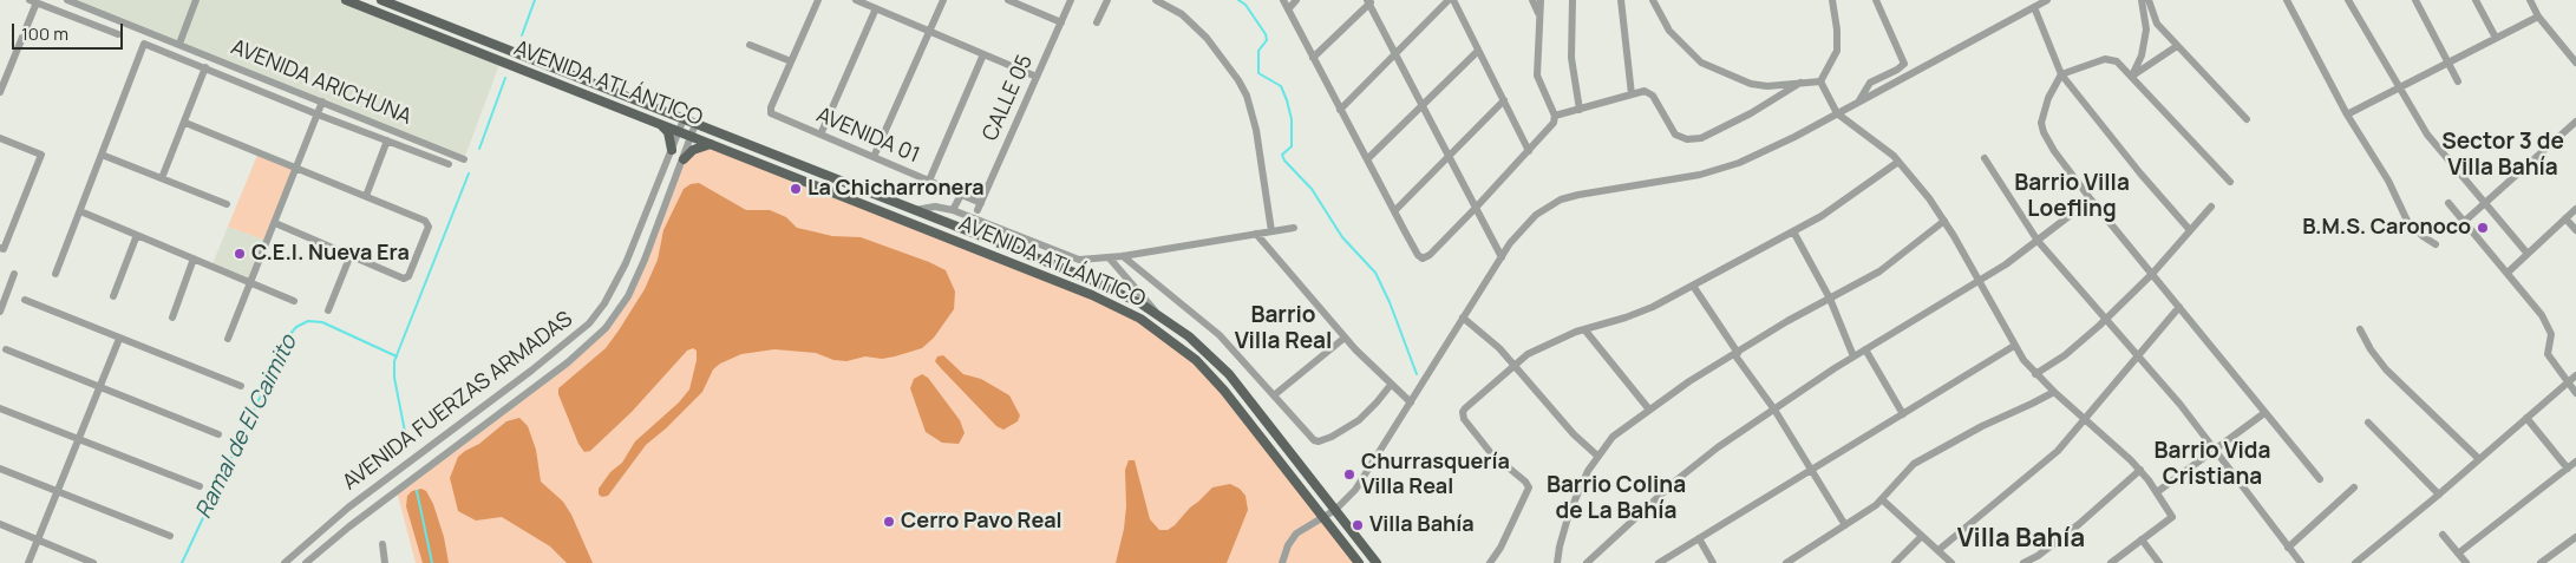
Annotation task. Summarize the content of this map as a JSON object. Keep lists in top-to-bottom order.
{
  "streets": {
    "main road": ["AVENIDA ATLÁNTICO"],
    "street": [
      "AVENIDA ARICHUNA",
      "CALLE 05",
      "AVENIDA 01",
      "AVENIDA FUERZAS ARMADAS"
    ]
  },
  "crossings": [
    ["AVENIDA ATLÁNTICO", "AVENIDA FUERZAS ARMADAS"],
    ["CALLE 05", "AVENIDA 01"]
  ],
  "districts": [
    "Sector 3 de Villa Bahía",
    "Barrio Villa Loefling",
    "Barrio Villa Real",
    "Barrio Vida Cristiana",
    "Barrio Colina de La Bahía",
    "Villa Bahía"
  ],
  "water": ["Ramal de El Caimito"],
  "places": [
    "La Chicharronera",
    "B.M.S. Caronoco",
    "C.E.I. Nueva Era",
    "Churrasquería Villa Real",
    "Cerro Pavo Real",
    "Villa Bahía"
  ],
  "scale_bar": "100 m"
}
